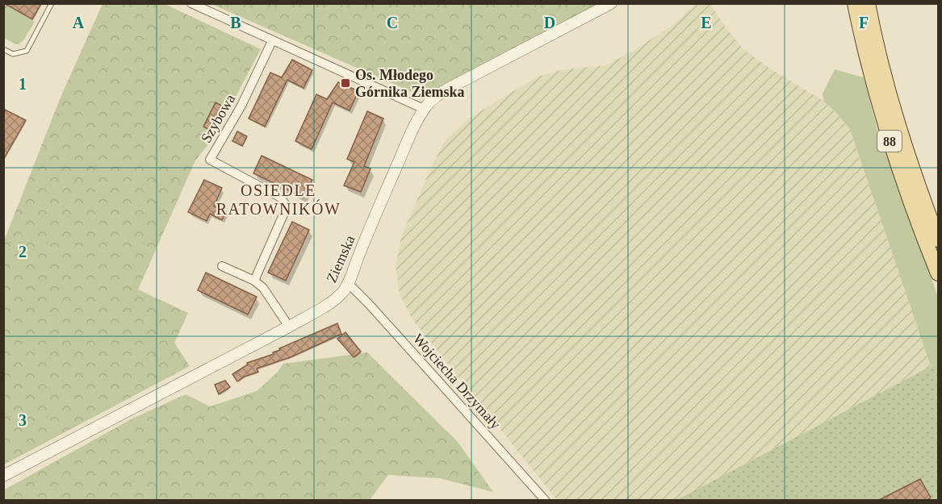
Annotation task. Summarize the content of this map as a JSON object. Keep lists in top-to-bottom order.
{
  "streets": {
    "main road": ["88"],
    "street": ["Szybowa", "Ziemska", "Wojciecha Drzymały"]
  },
  "crossings": [
    ["Ziemska", "Wojciecha Drzymały"]
  ],
  "districts": ["OSIEDLE RATOWNIKÓW"],
  "places": {
    "transit": ["Os. Młodego Górnika Ziemska"]
  },
  "grid": {
    "columns": [
      "A",
      "B",
      "C",
      "D",
      "E",
      "F"
    ],
    "rows": ["1", "2", "3"]
  }
}
